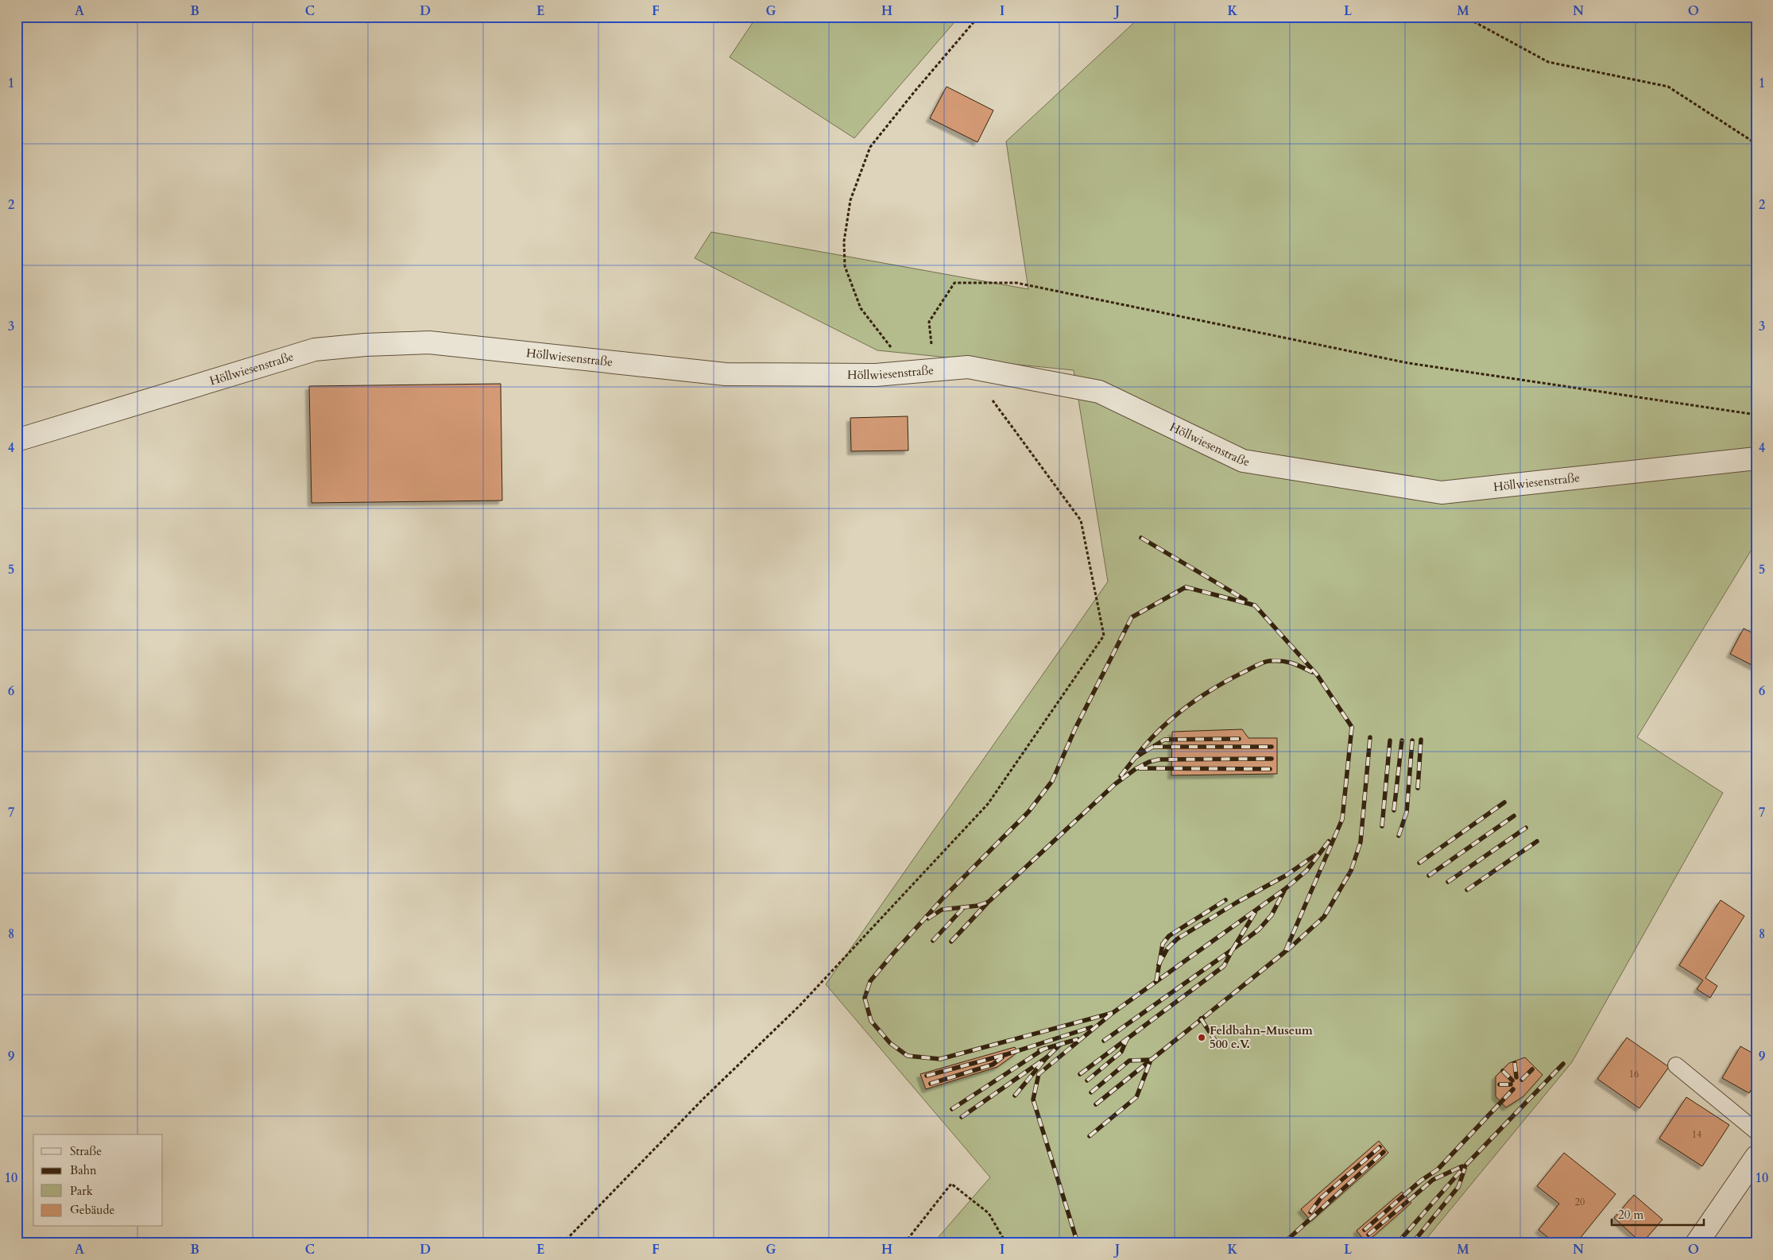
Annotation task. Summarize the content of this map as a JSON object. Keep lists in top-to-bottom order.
{
  "streets": {
    "street": ["Höllwiesenstraße"]
  },
  "places": ["Feldbahn-Museum 500 e.V."],
  "house_numbers": ["16", "14", "20"],
  "legend": [
    "Straße",
    "Bahn",
    "Park",
    "Gebäude"
  ],
  "scale_bar": "20 m",
  "grid": {
    "columns": [
      "A",
      "B",
      "C",
      "D",
      "E",
      "F",
      "G",
      "H",
      "I",
      "J",
      "K",
      "L",
      "M",
      "N",
      "O"
    ],
    "rows": [
      "1",
      "2",
      "3",
      "4",
      "5",
      "6",
      "7",
      "8",
      "9",
      "10"
    ]
  }
}
